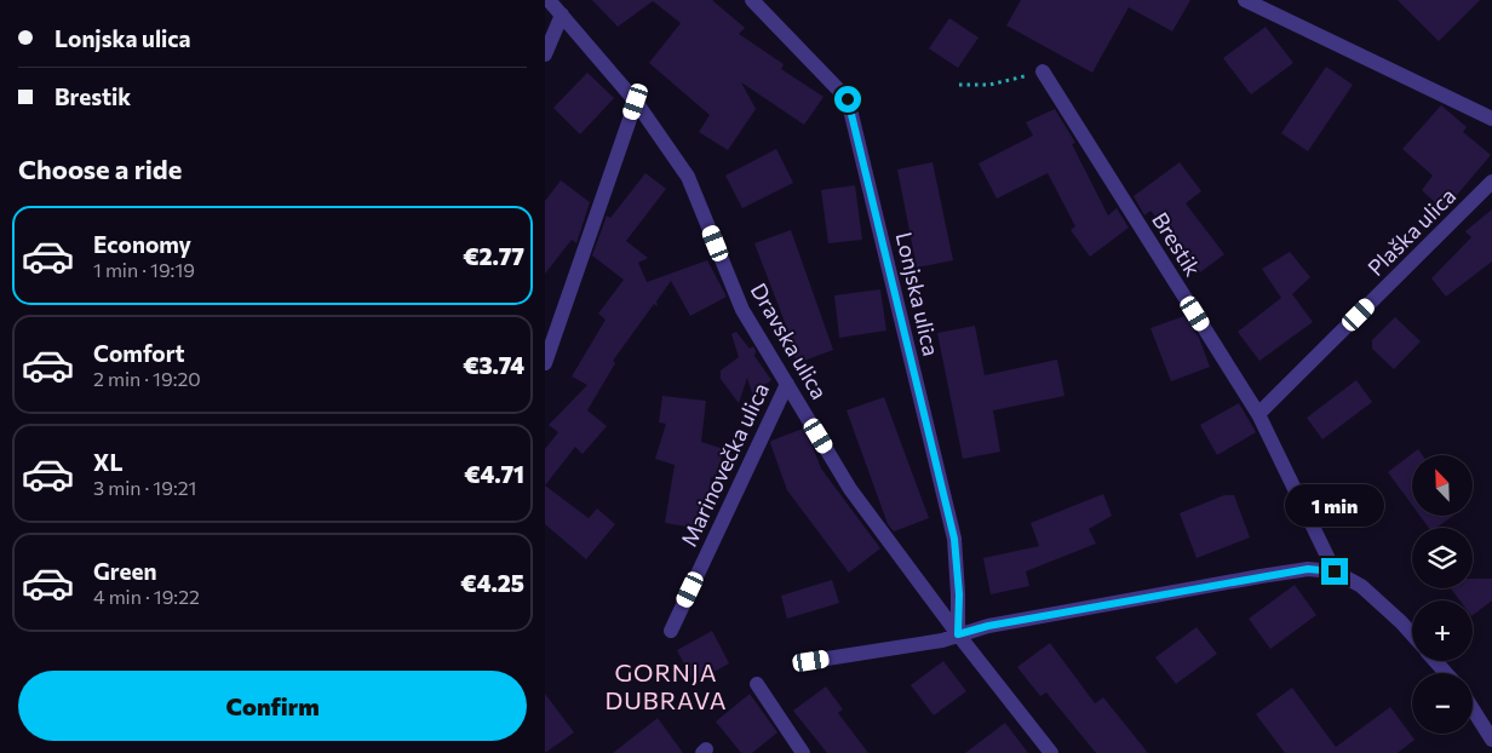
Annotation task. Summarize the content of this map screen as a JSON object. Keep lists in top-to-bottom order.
{
  "streets": {
    "street": [
      "Plaška ulica",
      "Brestik",
      "Lonjska ulica",
      "Dravska ulica",
      "Marinovečka ulica"
    ]
  },
  "crossings": [
    ["Plaška ulica", "Brestik"],
    ["Lonjska ulica", "Dravska ulica"],
    ["Dravska ulica", "Marinovečka ulica"]
  ],
  "districts": ["GORNJA DUBRAVA"],
  "north": "top left",
  "page": {
    "banner": ["Lonjska ulica", "Brestik"],
    "heading": "Choose a ride",
    "list": [
      {
        "name": "Economy",
        "note": "1 min · 19:19",
        "value": "€2.77"
      },
      {
        "name": "Comfort",
        "note": "2 min · 19:20",
        "value": "€3.74"
      },
      {
        "name": "XL",
        "note": "3 min · 19:21",
        "value": "€4.71"
      },
      {
        "name": "Green",
        "note": "4 min · 19:22",
        "value": "€4.25"
      }
    ],
    "map_buttons": ["+", "−"],
    "bubble": "1 min",
    "buttons": "Confirm"
  }
}
